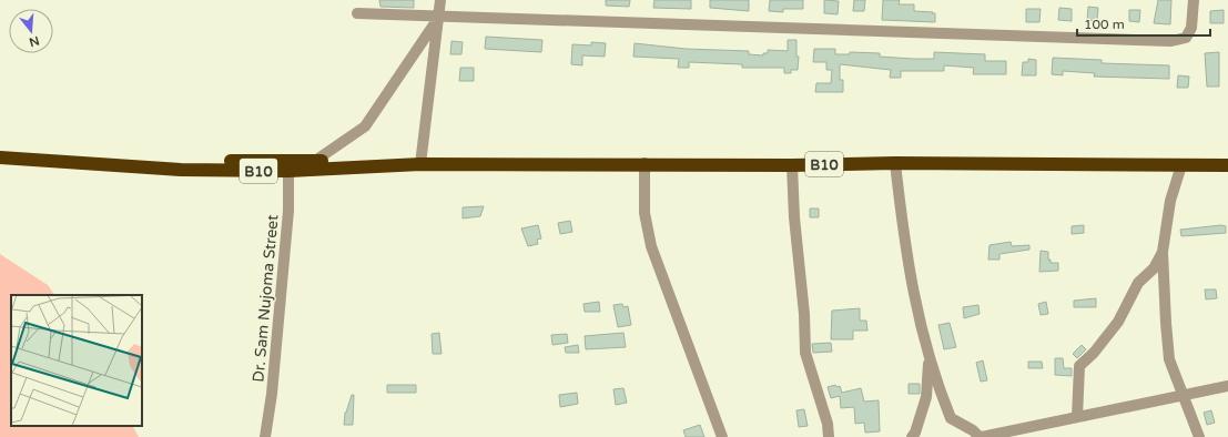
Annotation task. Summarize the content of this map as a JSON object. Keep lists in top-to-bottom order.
{
  "streets": {
    "highway": ["B10"],
    "street": ["Dr. Sam Nujoma Street"]
  },
  "crossings": [
    ["B10", "Dr. Sam Nujoma Street"]
  ],
  "scale_bar": "100 m",
  "north": "bottom"
}
